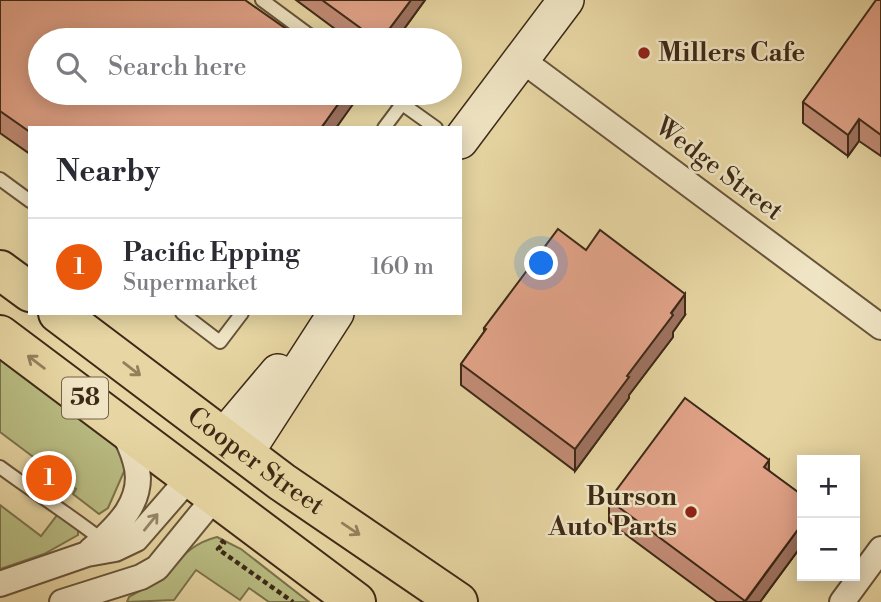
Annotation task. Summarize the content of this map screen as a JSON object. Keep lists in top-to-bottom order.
{
  "streets": {
    "main road": ["58", "Cooper Street"],
    "street": ["Wedge Street"]
  },
  "places": ["Millers Cafe", "Burson Auto Parts"],
  "page": {
    "search": "Search here",
    "heading": "Nearby",
    "list": [
      {
        "mark": "1",
        "name": "Pacific Epping",
        "note": "Supermarket",
        "value": "160 m"
      }
    ],
    "pins": "1",
    "map_buttons": ["+", "−"]
  }
}
